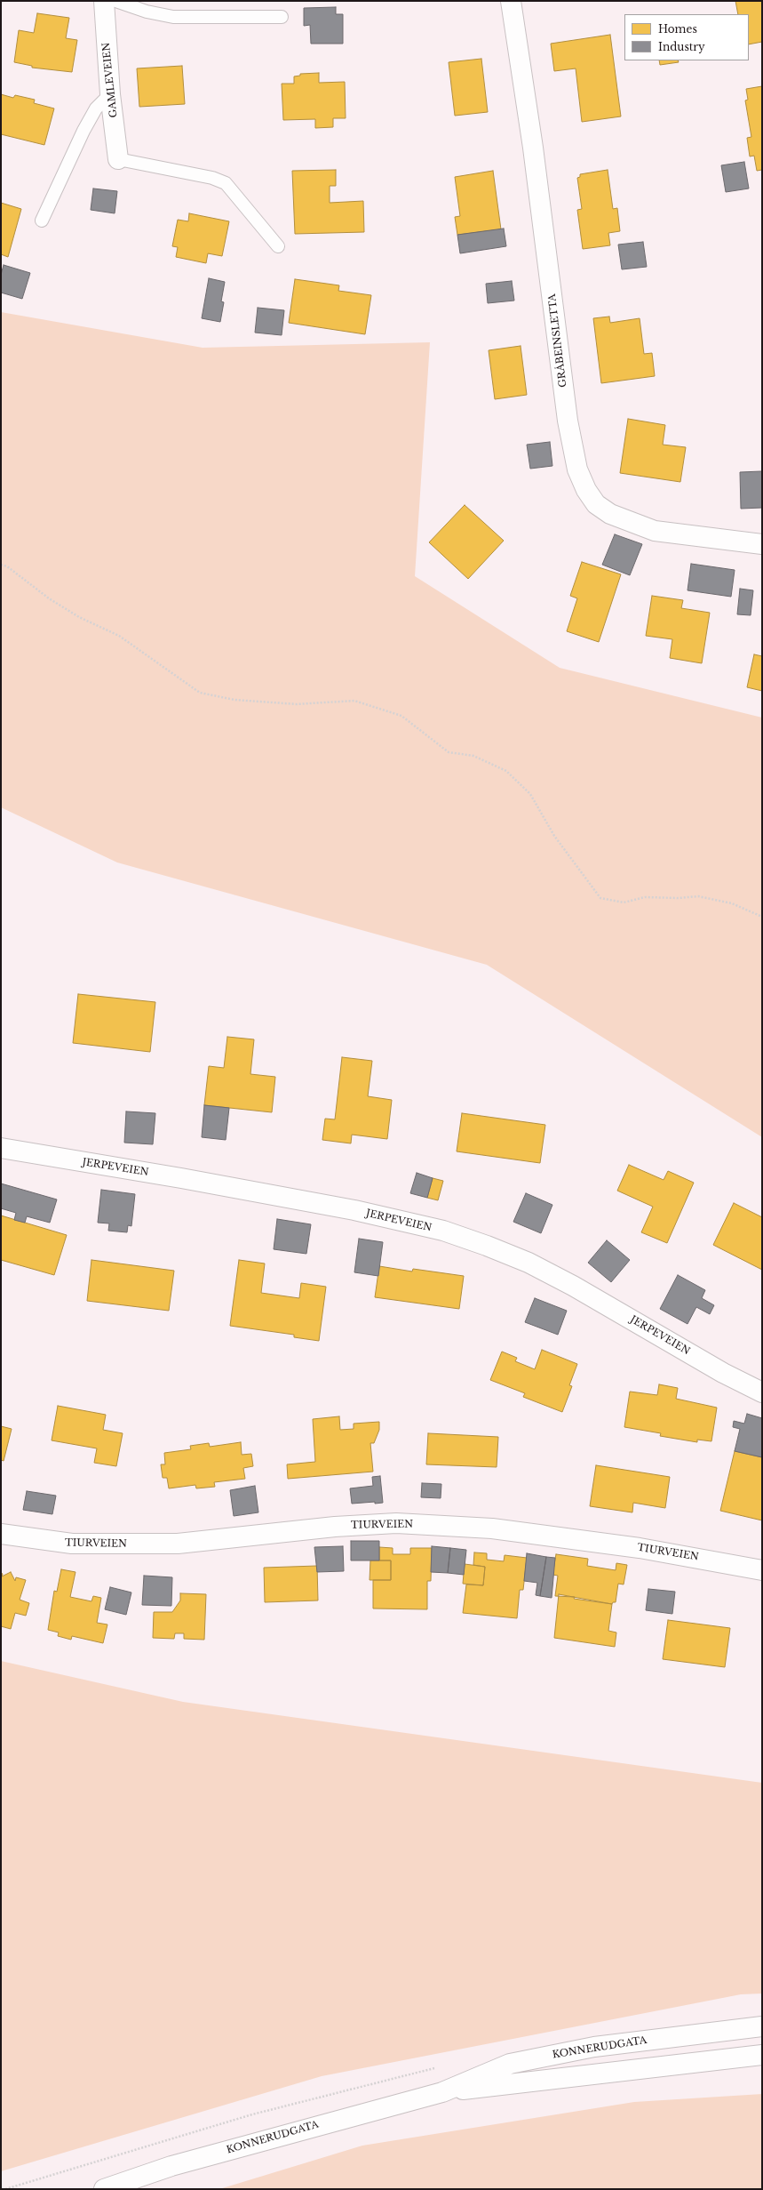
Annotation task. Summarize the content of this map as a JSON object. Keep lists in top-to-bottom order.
{
  "streets": {
    "street": [
      "GAMLEVEIEN",
      "GRÅBEINSLETTA",
      "JERPEVEIEN",
      "TIURVEIEN",
      "KONNERUDGATA"
    ]
  },
  "legend": ["Homes", "Industry"]
}
